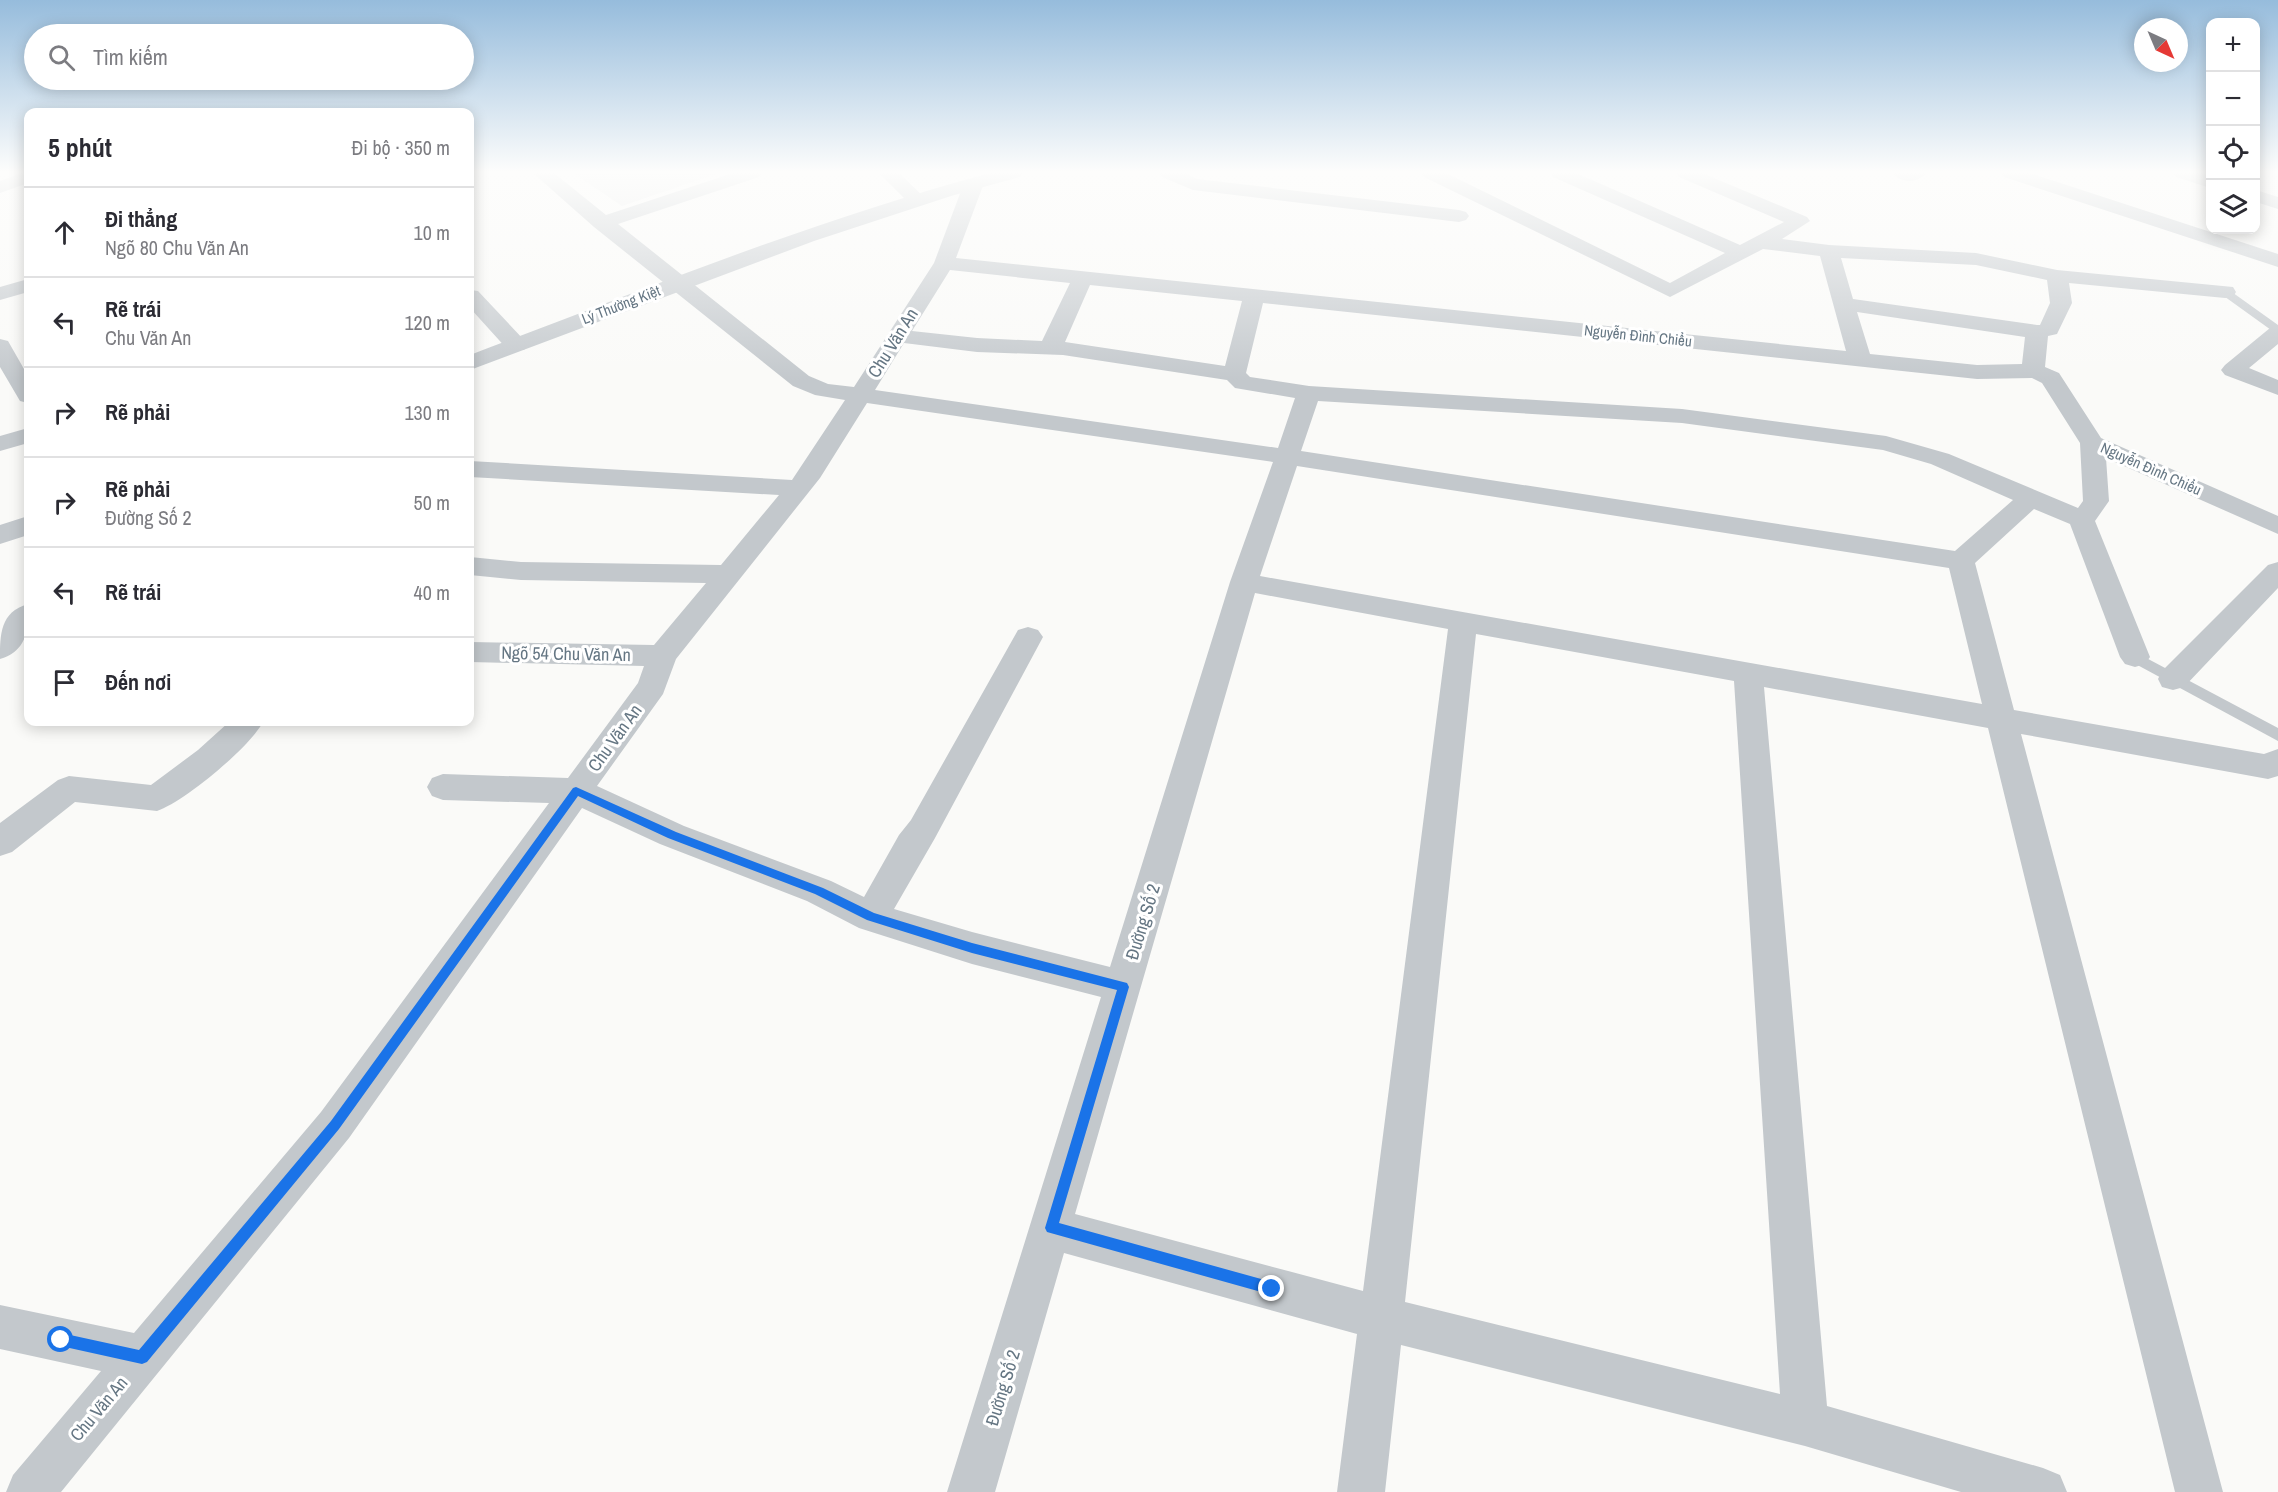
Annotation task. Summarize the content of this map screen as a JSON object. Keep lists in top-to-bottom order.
{
  "streets": {
    "street": [
      "Lý Thường Kiệt",
      "Nguyễn Đình Chiểu",
      "Chu Văn An",
      "Ngõ 54 Chu Văn An",
      "Đường Số 2"
    ]
  },
  "crossings": [
    ["Nguyễn Đình Chiểu", "Chu Văn An"],
    ["Chu Văn An", "Ngõ 54 Chu Văn An"]
  ],
  "north": "bottom right",
  "page": {
    "map_buttons": ["+", "−"],
    "search": "Tìm kiếm",
    "heading": ["5 phút", "Đi bộ · 350 m"],
    "list": [
      ["Đi thẳng", "Ngõ 80 Chu Văn An", "10 m"],
      ["Rẽ trái", "Chu Văn An", "120 m"],
      ["Rẽ phải", "130 m"],
      ["Rẽ phải", "Đường Số 2", "50 m"],
      ["Rẽ trái", "40 m"],
      "Đến nơi"
    ]
  }
}
